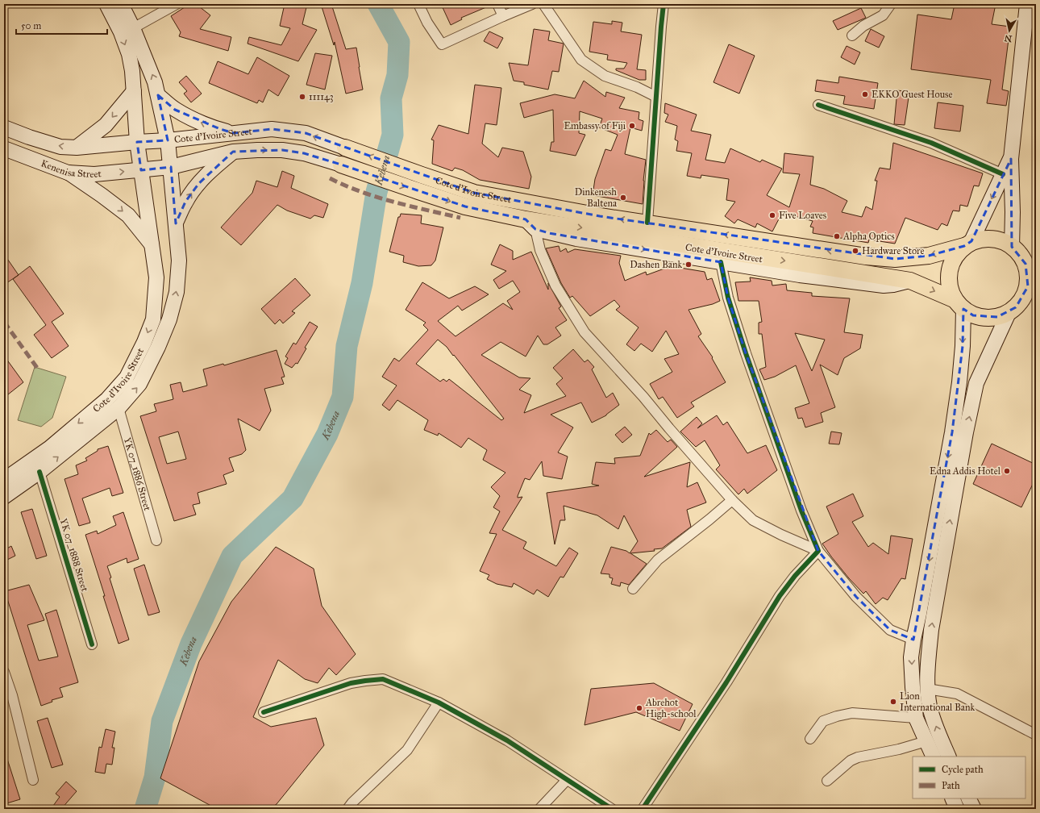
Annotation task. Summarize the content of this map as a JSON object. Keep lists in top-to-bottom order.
{
  "streets": {
    "main road": ["Cote d'Ivoire Street", "Kenenisa Street"],
    "street": ["YK 07_1886 Street", "YK 07_1888 Street"]
  },
  "crossings": [
    ["Cote d'Ivoire Street", "Kenenisa Street"],
    ["Cote d'Ivoire Street", "YK 07_1886 Street"],
    ["Cote d'Ivoire Street", "YK 07_1888 Street"]
  ],
  "water": ["Kebena"],
  "places": [
    "EKKO Guest House",
    "111143",
    "Embassy of Fiji",
    "Dinkenesh Baltena",
    "Five Loaves",
    "Alpha Optics",
    "Hardware Store",
    "Dashen Bank",
    "Edna Addis Hotel",
    "Lion International Bank",
    "Abrehot High-school"
  ],
  "legend": ["Cycle path", "Path"],
  "scale_bar": "50 m",
  "north": "bottom"
}
